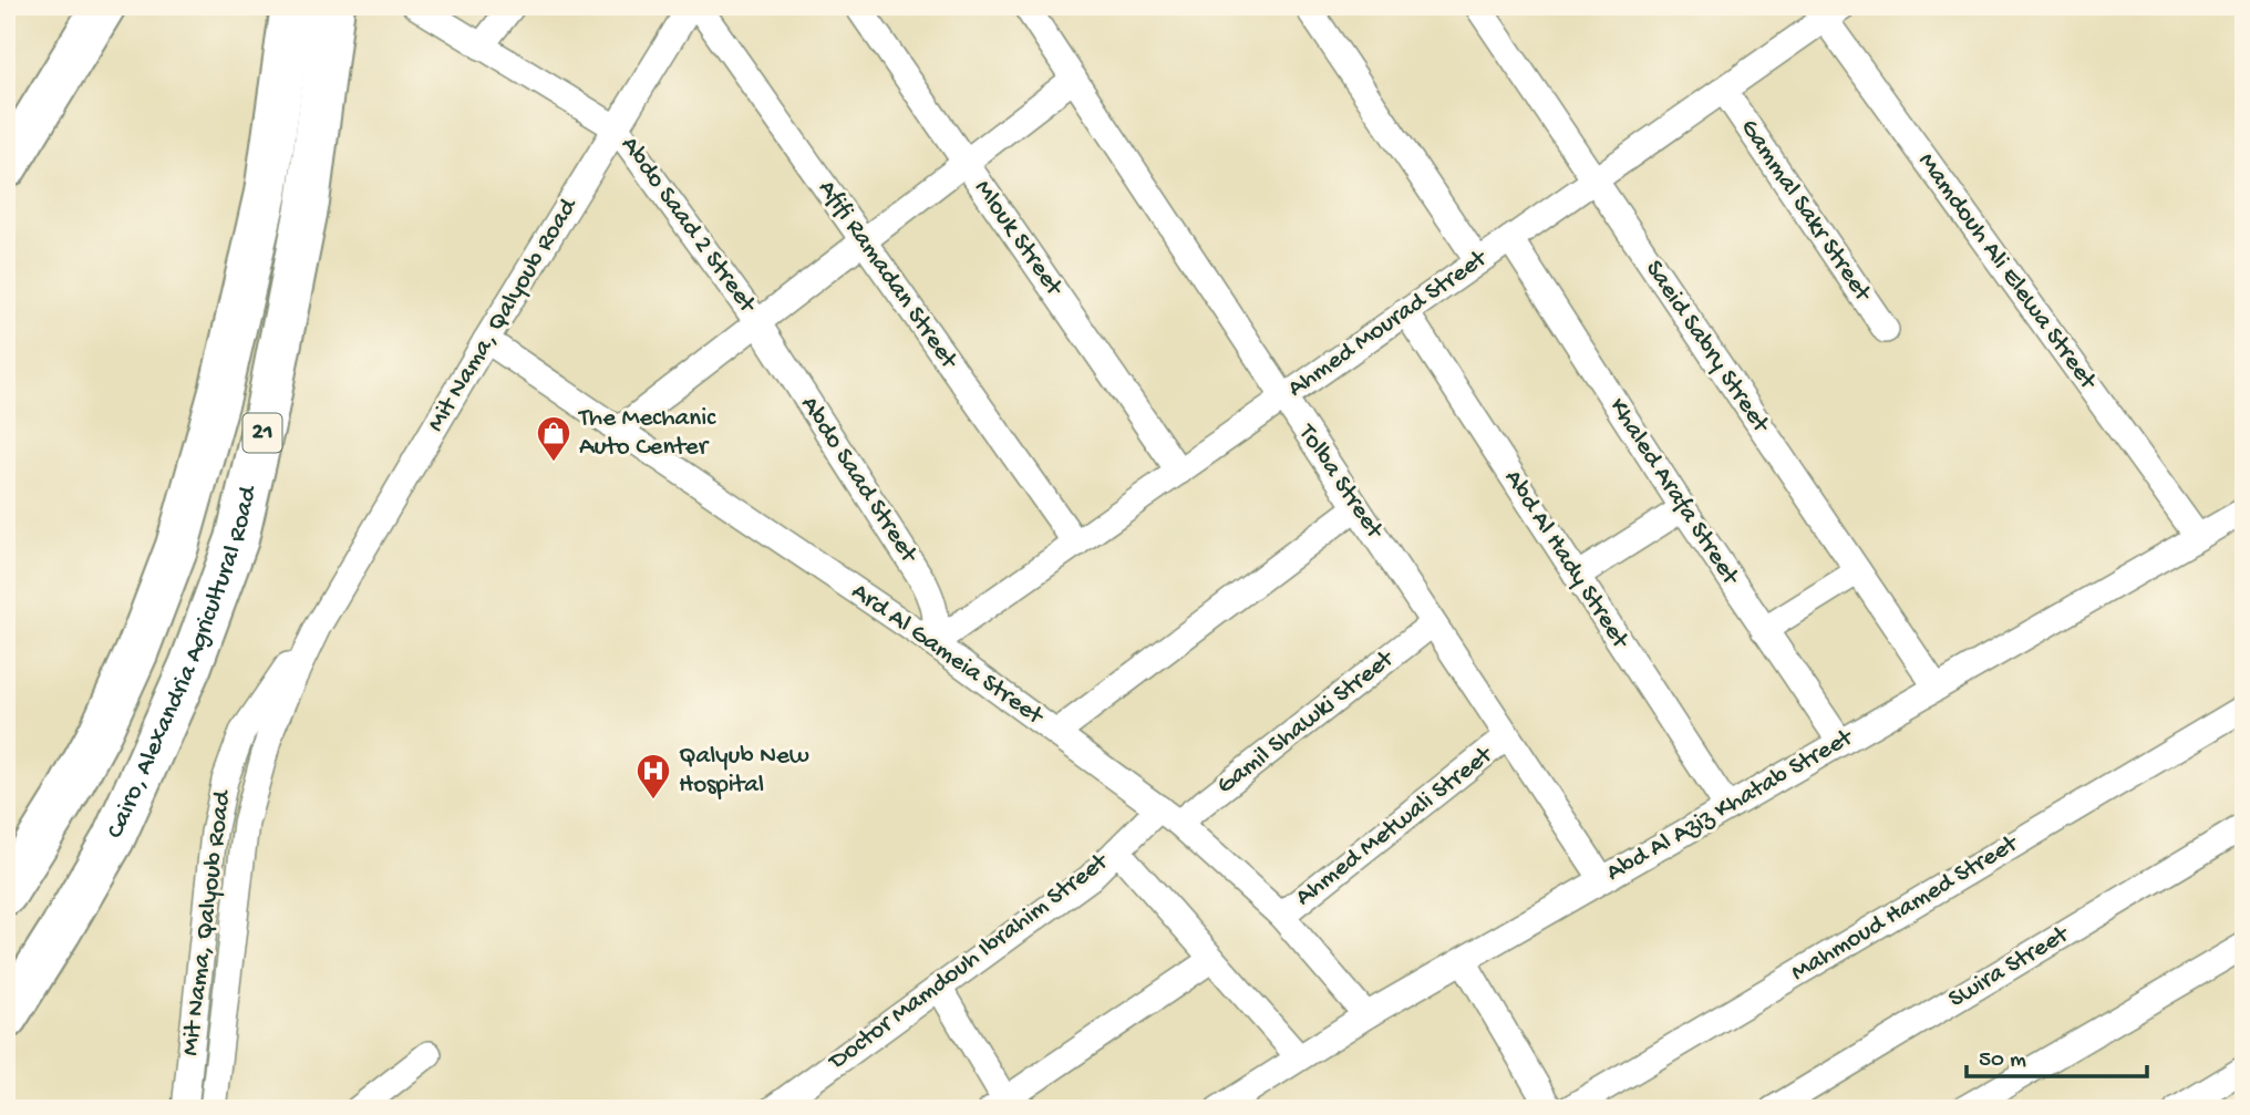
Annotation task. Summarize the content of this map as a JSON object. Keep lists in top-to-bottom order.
{
  "streets": {
    "highway": ["21", "Cairo, Alexandria Agricultural Road"],
    "street": [
      "Gammal Sakr Street",
      "Abdo Saad 2 Street",
      "Mlouk Street",
      "Mamdouh Ali Elewa Street",
      "Afifi Ramadan Street",
      "Mit Nama, Qalyoub Road",
      "Ahmed Mourad Street",
      "Saeid Sabry Street",
      "Abdo Saad Street",
      "Tolba Street",
      "Khaled Arafa Street",
      "Abd Al Hady Street",
      "Ard Al Gameia Street",
      "Gamil Shawki Street",
      "Abd Al Aziz Khatab Street",
      "Ahmed Metwali Street",
      "Mahmoud Hamed Street",
      "Doctor Mamdouh Ibrahim Street",
      "Swira Street"
    ]
  },
  "crossings": [
    ["Gammal Sakr Street", "Ahmed Mourad Street"],
    ["Abdo Saad 2 Street", "Mit Nama, Qalyoub Road"],
    ["Abdo Saad 2 Street", "Abdo Saad Street"],
    ["Mlouk Street", "Ahmed Mourad Street"],
    ["Mamdouh Ali Elewa Street", "Ahmed Mourad Street"],
    ["Mamdouh Ali Elewa Street", "Abd Al Aziz Khatab Street"],
    ["Afifi Ramadan Street", "Ahmed Mourad Street"],
    ["Mit Nama, Qalyoub Road", "Ard Al Gameia Street"],
    ["Ahmed Mourad Street", "Saeid Sabry Street"],
    ["Ahmed Mourad Street", "Abdo Saad Street"],
    ["Ahmed Mourad Street", "Tolba Street"],
    ["Ahmed Mourad Street", "Khaled Arafa Street"],
    ["Ahmed Mourad Street", "Abd Al Hady Street"],
    ["Ahmed Mourad Street", "Ard Al Gameia Street"],
    ["Saeid Sabry Street", "Abd Al Aziz Khatab Street"],
    ["Abdo Saad Street", "Ard Al Gameia Street"],
    ["Tolba Street", "Gamil Shawki Street"],
    ["Tolba Street", "Abd Al Aziz Khatab Street"],
    ["Tolba Street", "Ahmed Metwali Street"],
    ["Khaled Arafa Street", "Abd Al Aziz Khatab Street"],
    ["Abd Al Hady Street", "Abd Al Aziz Khatab Street"],
    ["Ard Al Gameia Street", "Gamil Shawki Street"],
    ["Ard Al Gameia Street", "Abd Al Aziz Khatab Street"],
    ["Ard Al Gameia Street", "Ahmed Metwali Street"],
    ["Ard Al Gameia Street", "Doctor Mamdouh Ibrahim Street"],
    ["Gamil Shawki Street", "Doctor Mamdouh Ibrahim Street"]
  ],
  "places": {
    "shop": ["The Mechanic Auto Center"],
    "hospital": ["Qalyub New Hospital"]
  },
  "scale_bar": "50 m"
}
